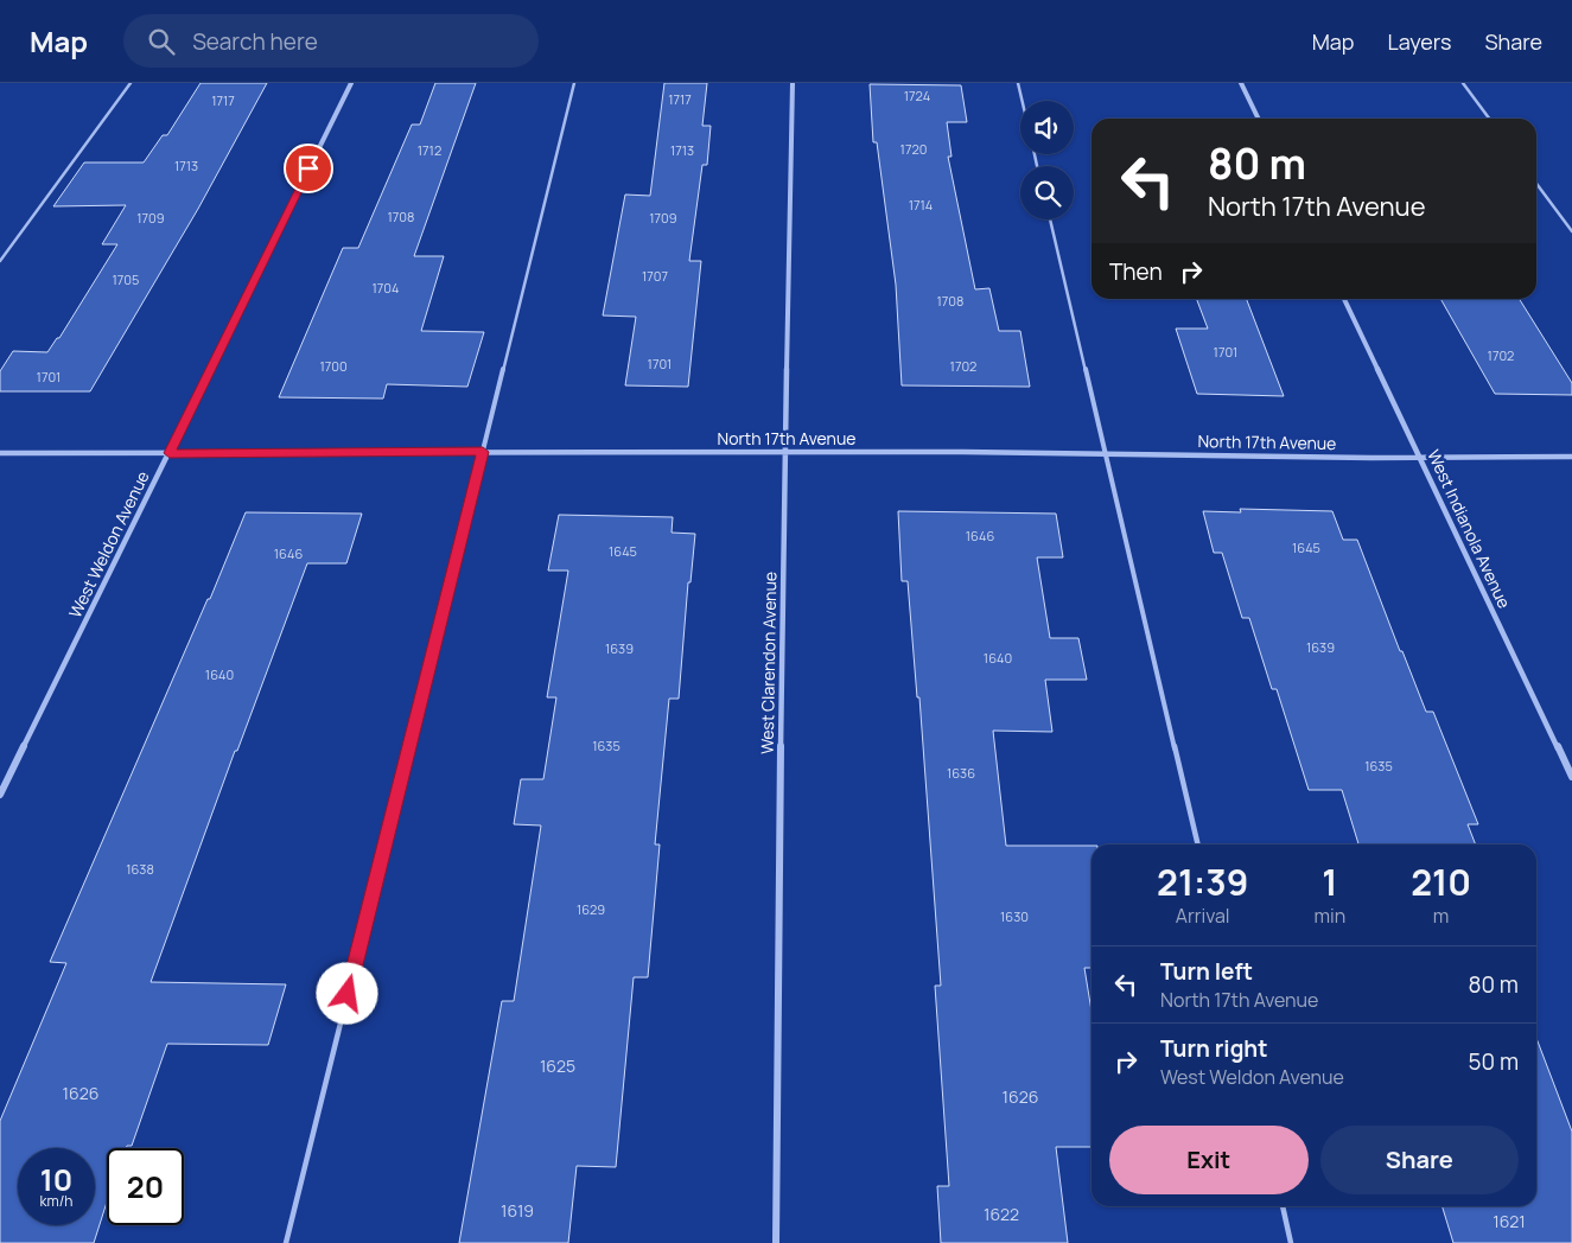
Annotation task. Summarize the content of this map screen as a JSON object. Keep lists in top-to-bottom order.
{
  "streets": {
    "street": [
      "North 17th Avenue",
      "West Indianola Avenue",
      "West Weldon Avenue",
      "West Clarendon Avenue"
    ]
  },
  "crossings": [
    ["North 17th Avenue", "West Indianola Avenue"],
    ["North 17th Avenue", "West Weldon Avenue"],
    ["North 17th Avenue", "West Clarendon Avenue"]
  ],
  "house_numbers": [
    "1724",
    "1717",
    "1717",
    "1720",
    "1712",
    "1713",
    "1713",
    "1714",
    "1708",
    "1709",
    "1709",
    "1707",
    "1705",
    "1704",
    "1708",
    "1701",
    "1702",
    "1701",
    "1700",
    "1702",
    "1701",
    "1646",
    "1645",
    "1645",
    "1646",
    "1639",
    "1639",
    "1640",
    "1640",
    "1635",
    "1635",
    "1636",
    "1638",
    "1629",
    "1630",
    "1625",
    "1626",
    "1626",
    "1619",
    "1622",
    "1621"
  ],
  "page": {
    "header": "Map",
    "search": "Search here",
    "nav": ["Map", "Layers", "Share"],
    "turn": ["80 m", "North 17th Avenue"],
    "then": "Then",
    "eta": [
      "21:39",
      "Arrival",
      "1",
      "min",
      "210",
      "m"
    ],
    "list": [
      {
        "name": "Turn left",
        "note": "North 17th Avenue",
        "value": "80 m"
      },
      {
        "name": "Turn right",
        "note": "West Weldon Avenue",
        "value": "50 m"
      }
    ],
    "buttons": ["Exit", "Share"],
    "speed": "10 km/h",
    "limit": "20"
  }
}
